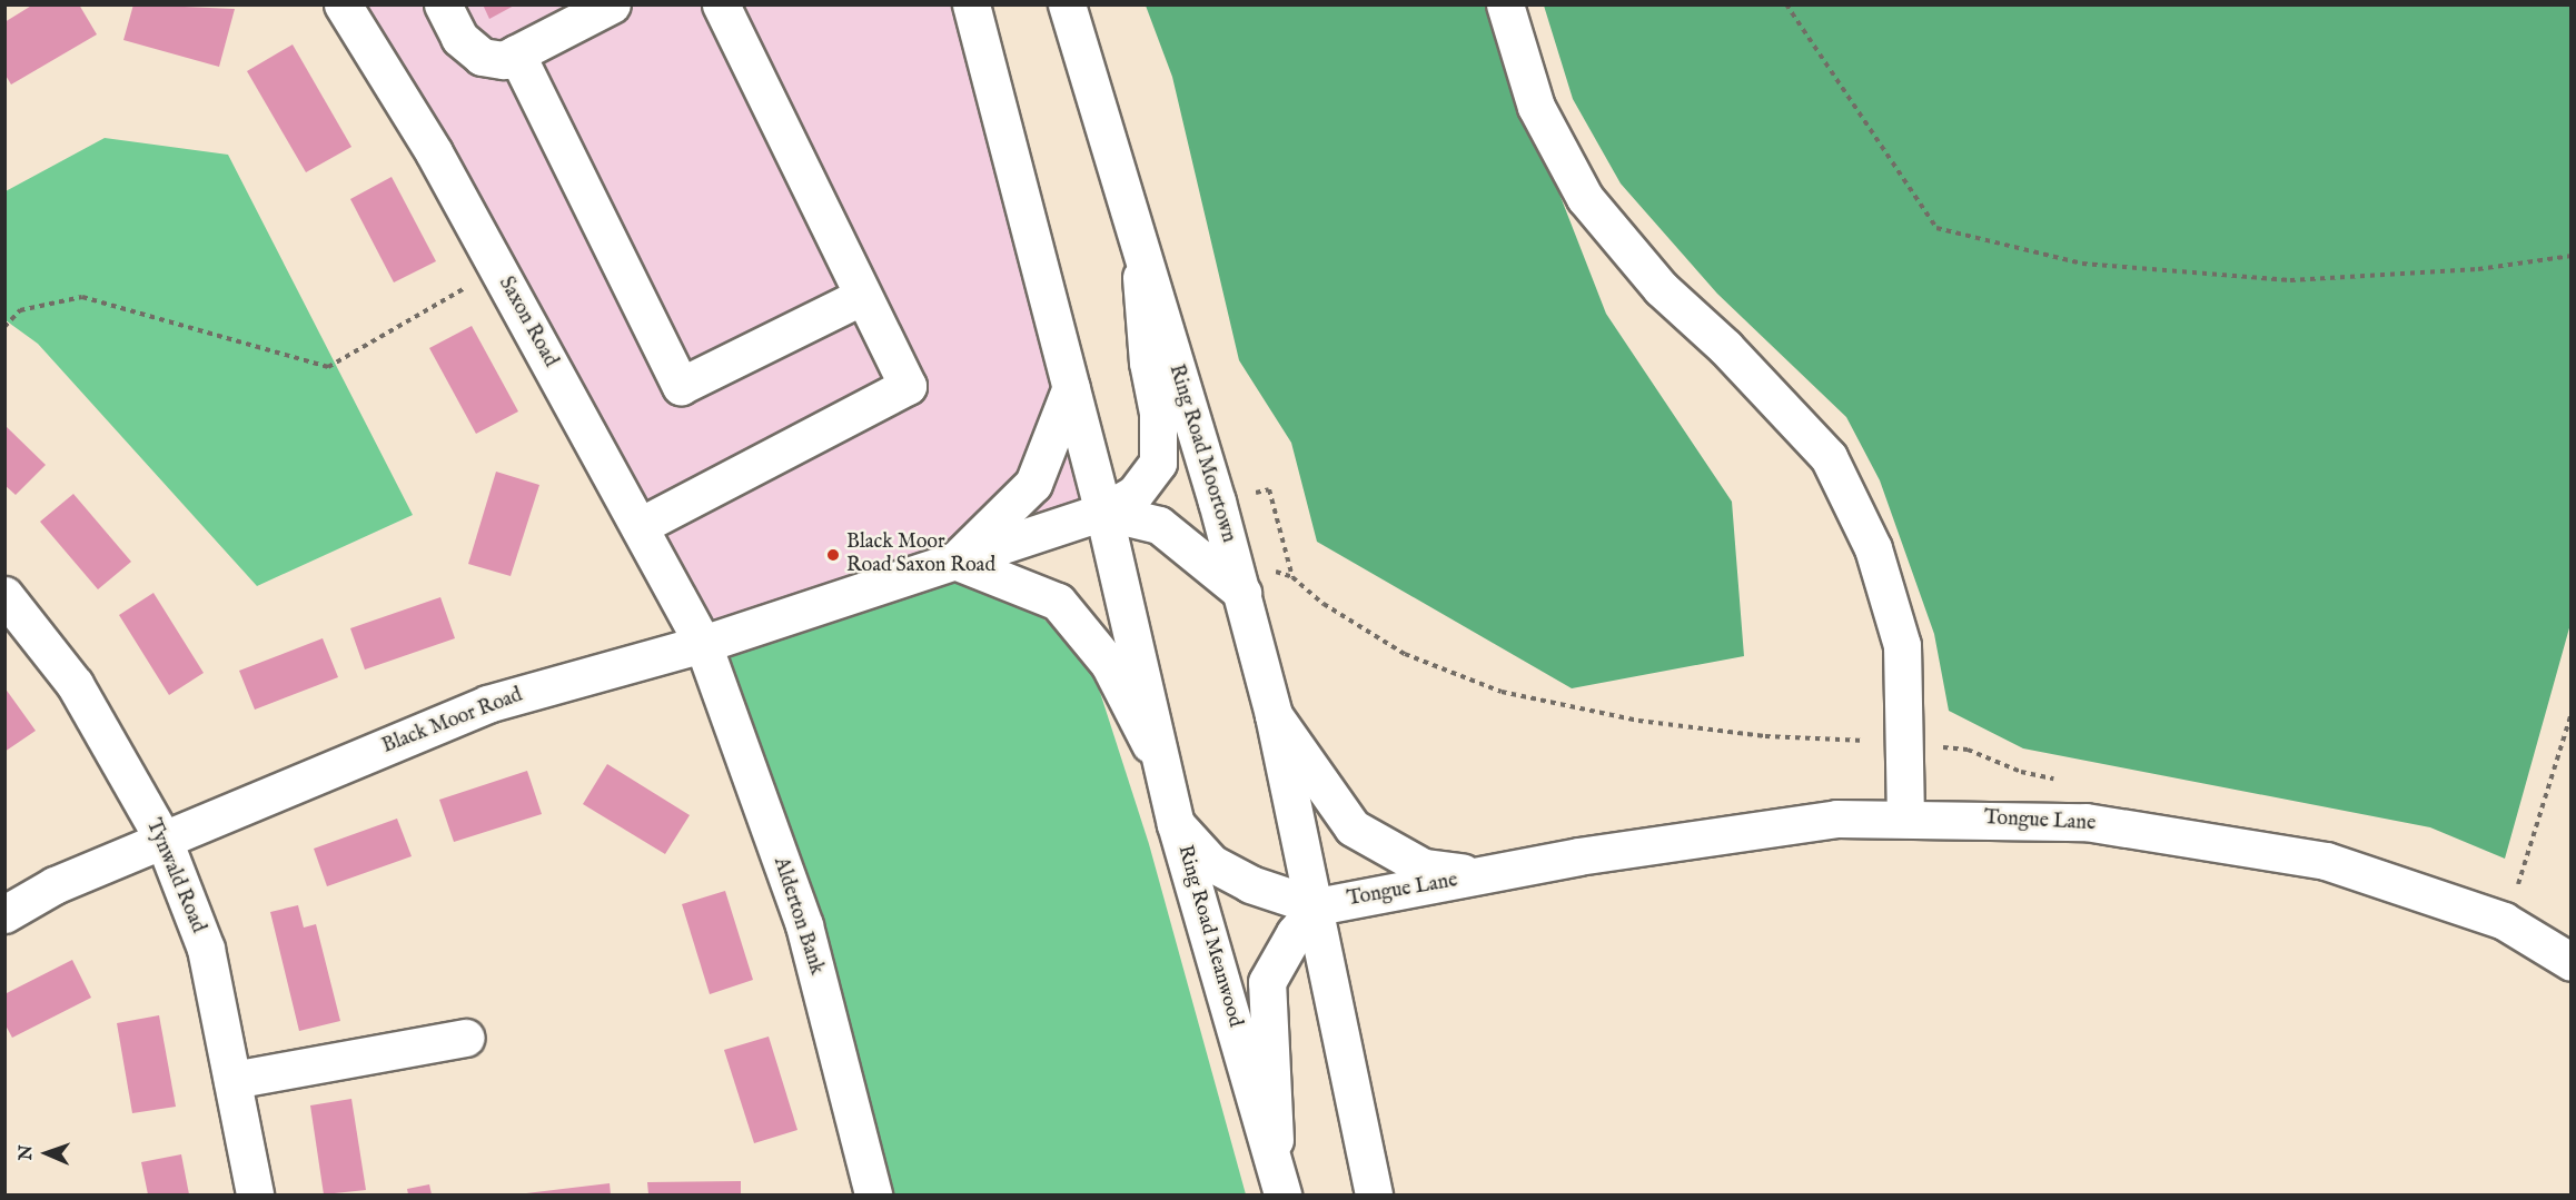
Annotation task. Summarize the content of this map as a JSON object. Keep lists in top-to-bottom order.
{
  "streets": {
    "main road": [
      "Saxon Road",
      "Ring Road Moortown",
      "Black Moor Road",
      "Tongue Lane",
      "Tynwald Road",
      "Alderton Bank",
      "Ring Road Meanwood"
    ]
  },
  "crossings": [
    ["Saxon Road", "Black Moor Road"],
    ["Saxon Road", "Alderton Bank"],
    ["Ring Road Moortown", "Black Moor Road"],
    ["Ring Road Moortown", "Tongue Lane"],
    ["Ring Road Moortown", "Ring Road Meanwood"],
    ["Black Moor Road", "Tynwald Road"],
    ["Black Moor Road", "Alderton Bank"],
    ["Tongue Lane", "Ring Road Meanwood"]
  ],
  "places": ["Black Moor Road Saxon Road"],
  "north": "left"
}
